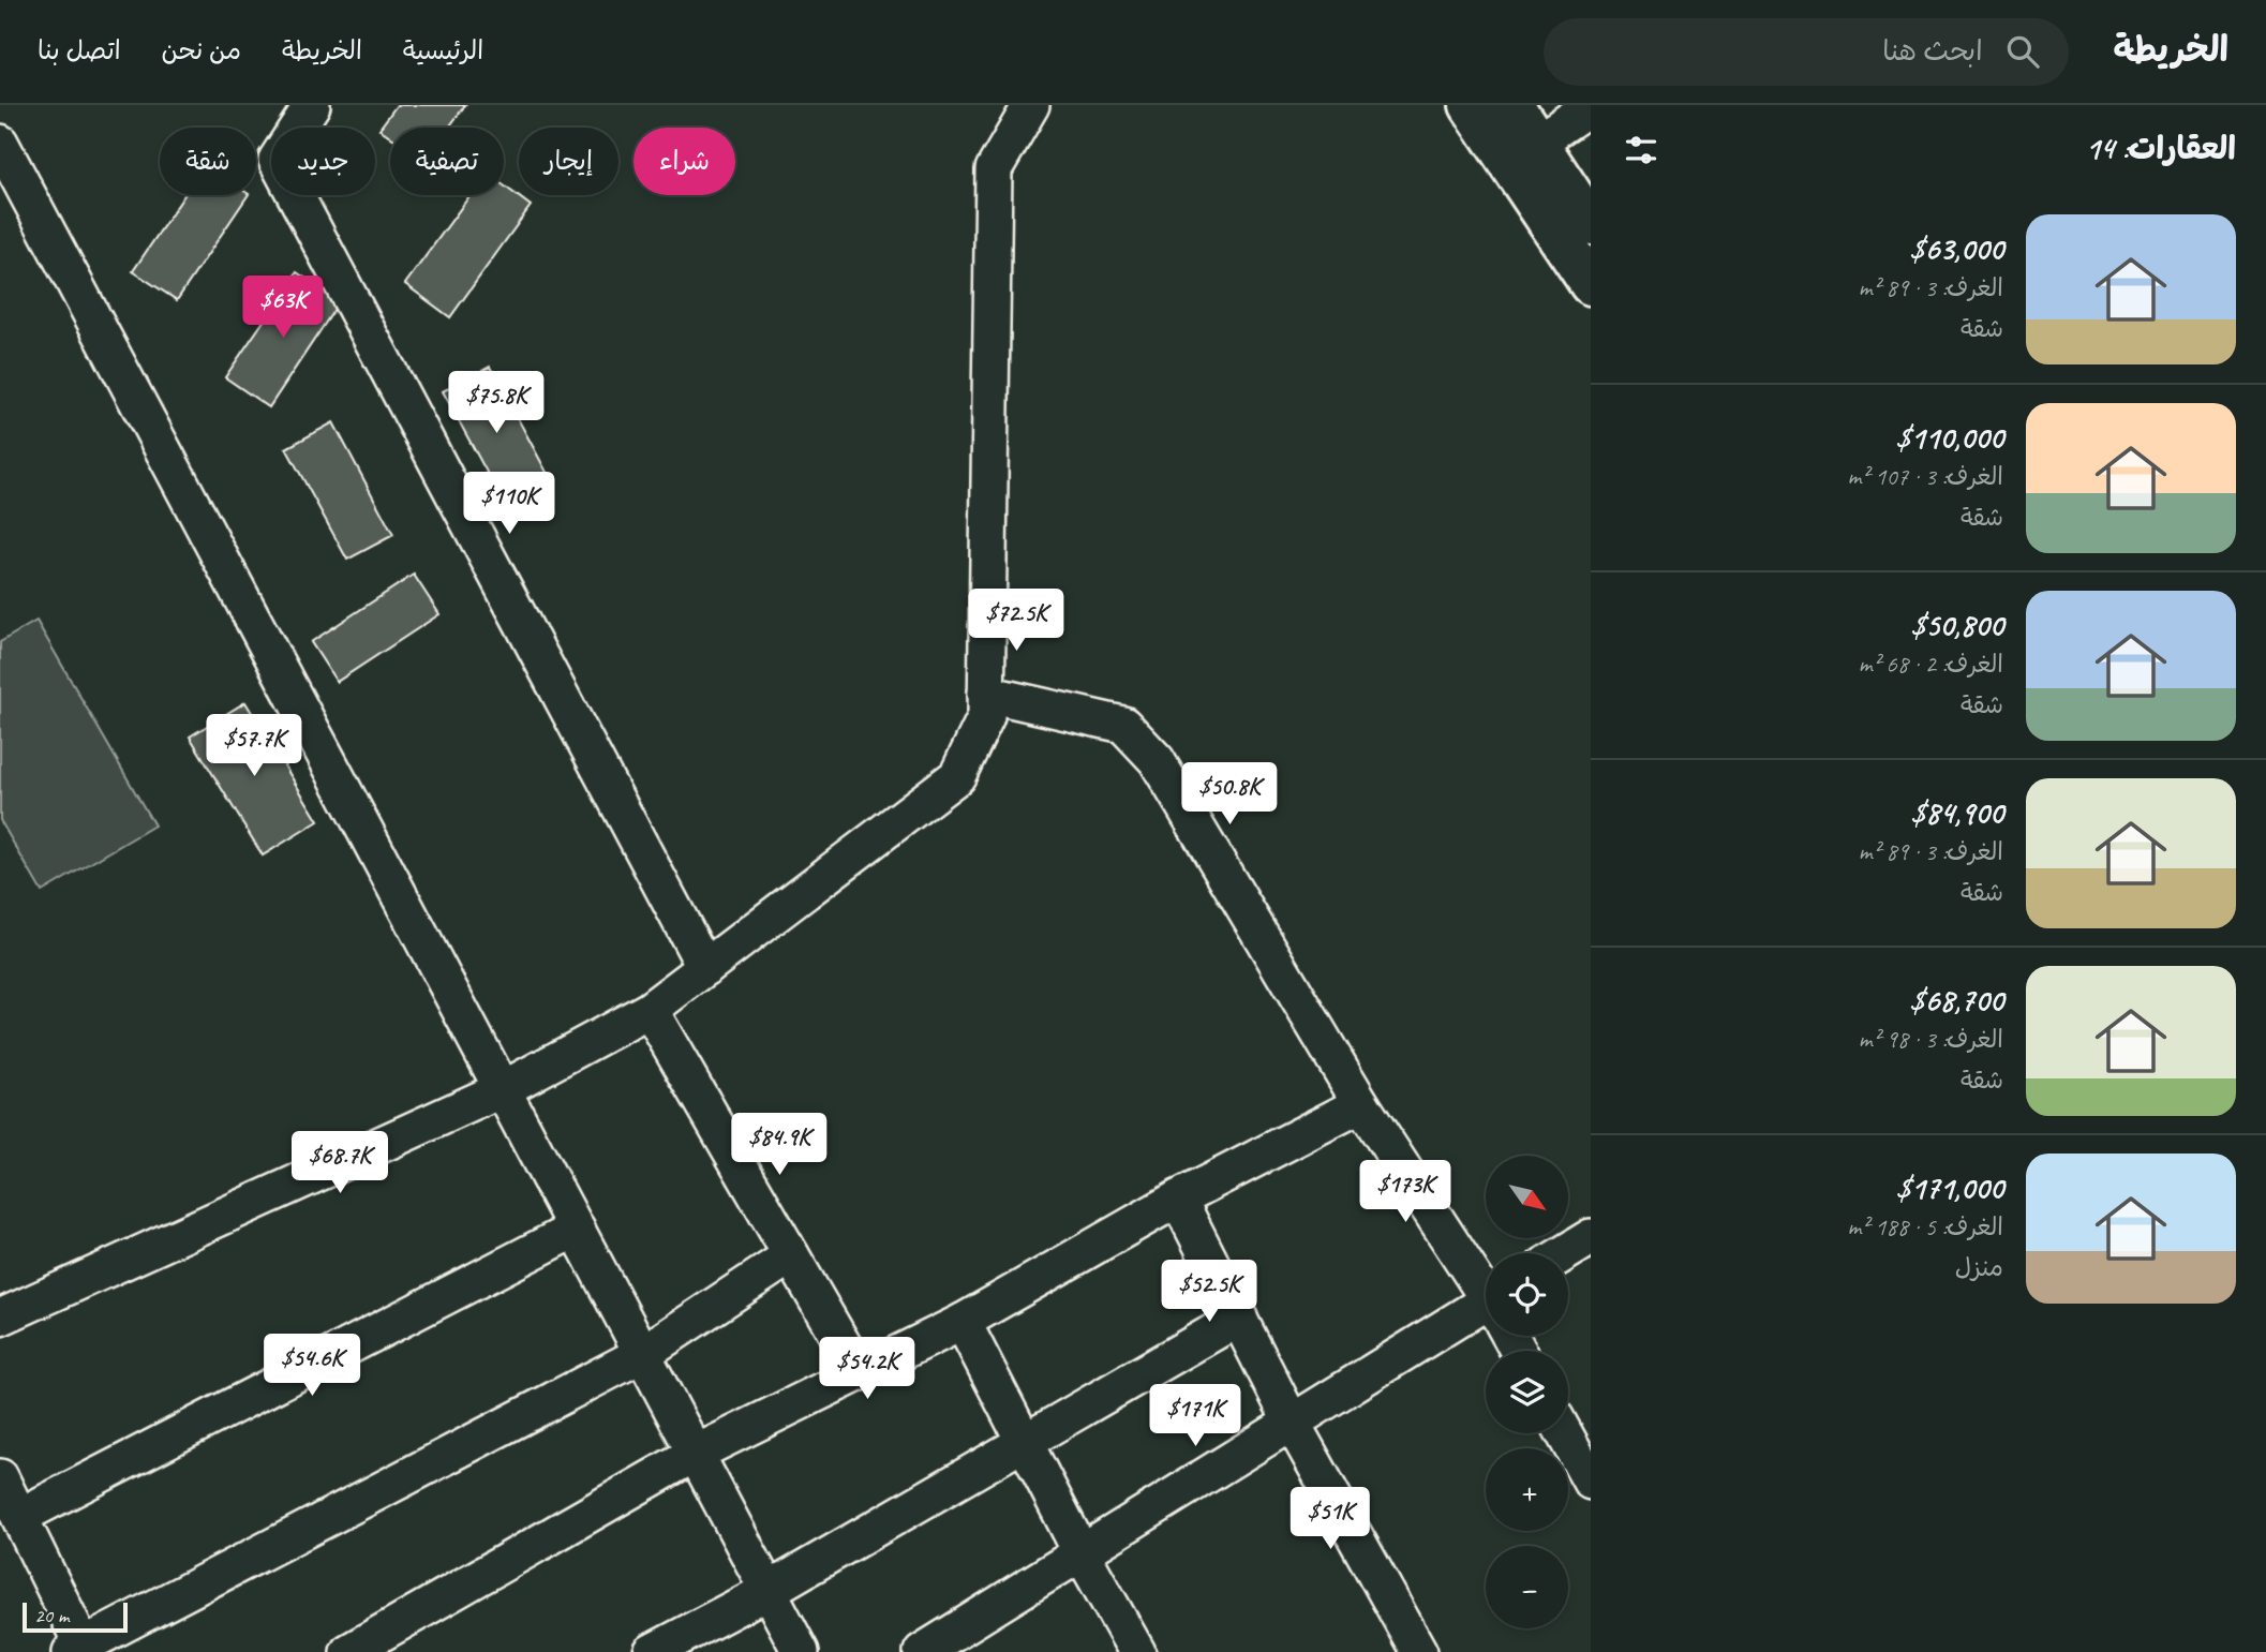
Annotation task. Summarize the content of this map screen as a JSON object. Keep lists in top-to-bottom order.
{
  "scale_bar": "20 m",
  "north": "bottom right",
  "page": {
    "header": "الخريطة",
    "search": "ابحث هنا",
    "nav": [
      "الرئيسية",
      "الخريطة",
      "من نحن",
      "اتصل بنا"
    ],
    "heading": "العقارات: 14",
    "chip": [
      "شراء",
      "إيجار",
      "تصفية",
      "جديد",
      "شقة"
    ],
    "list": [
      {
        "name": "$63,000",
        "note": "الغرف: 3 · 89 m² · شقة"
      },
      {
        "name": "$110,000",
        "note": "الغرف: 3 · 107 m² · شقة"
      },
      {
        "name": "$50,800",
        "note": "الغرف: 2 · 68 m² · شقة"
      },
      {
        "name": "$84,900",
        "note": "الغرف: 3 · 89 m² · شقة"
      },
      {
        "name": "$68,700",
        "note": "الغرف: 3 · 98 m² · شقة"
      },
      {
        "name": "$171,000",
        "note": "الغرف: 5 · 188 m² · منزل"
      }
    ],
    "price": [
      "$63K",
      "$75.8K",
      "$110K",
      "$72.5K",
      "$57.7K",
      "$50.8K",
      "$84.9K",
      "$68.7K",
      "$173K",
      "$52.5K",
      "$54.6K",
      "$54.2K",
      "$171K",
      "$51K"
    ],
    "map_buttons": ["+", "−"],
    "scale": "20 m"
  }
}
